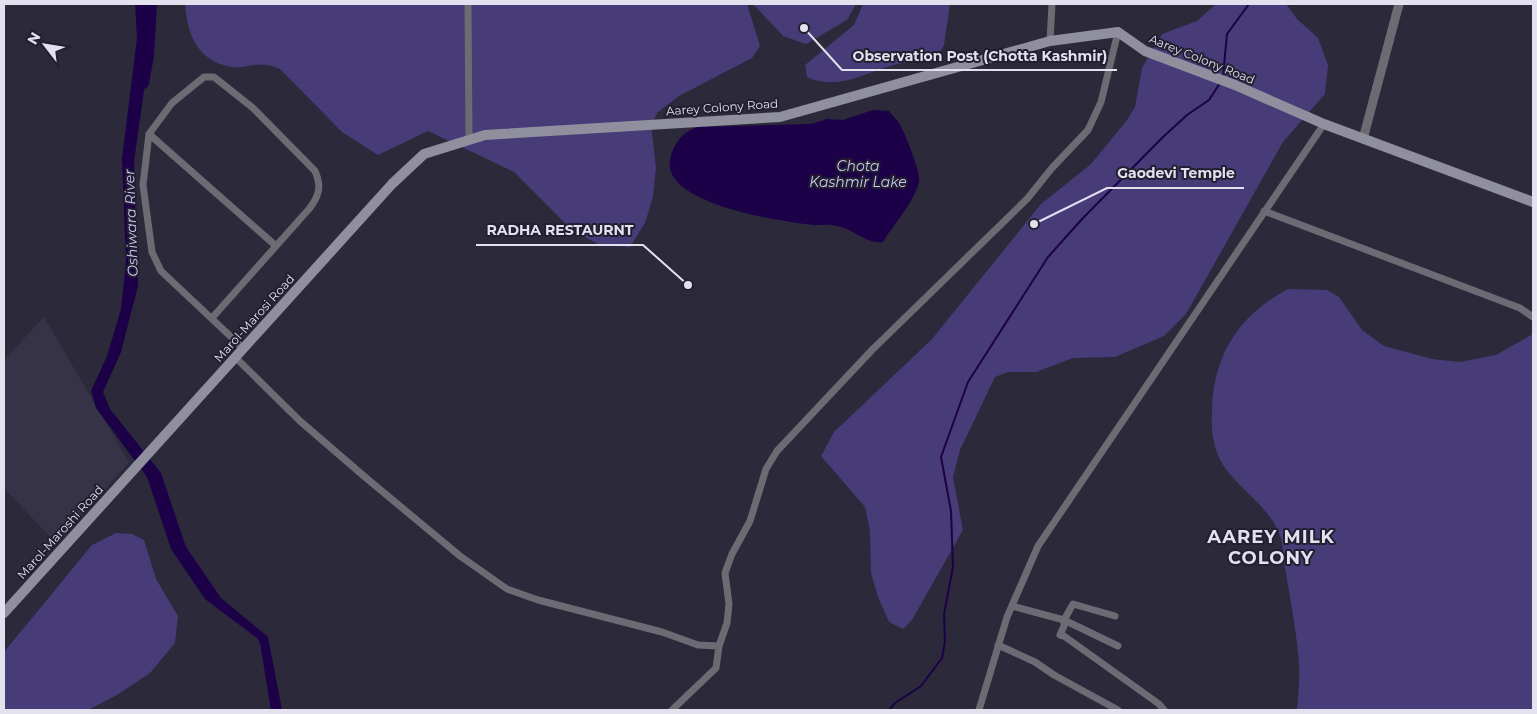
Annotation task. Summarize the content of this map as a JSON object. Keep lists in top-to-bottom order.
{
  "streets": {
    "main road": ["Aarey Colony Road", "Marol-Marosi Road", "Marol-Maroshi Road"]
  },
  "crossings": [
    ["Aarey Colony Road", "Marol-Marosi Road"],
    ["Marol-Marosi Road", "Marol-Maroshi Road"]
  ],
  "districts": ["AAREY MILK COLONY"],
  "water": ["Chota Kashmir Lake", "Oshiwara River"],
  "places": ["Observation Post (Chotta Kashmir)", "Gaodevi Temple", "RADHA RESTAURNT"],
  "north": "top left"
}
